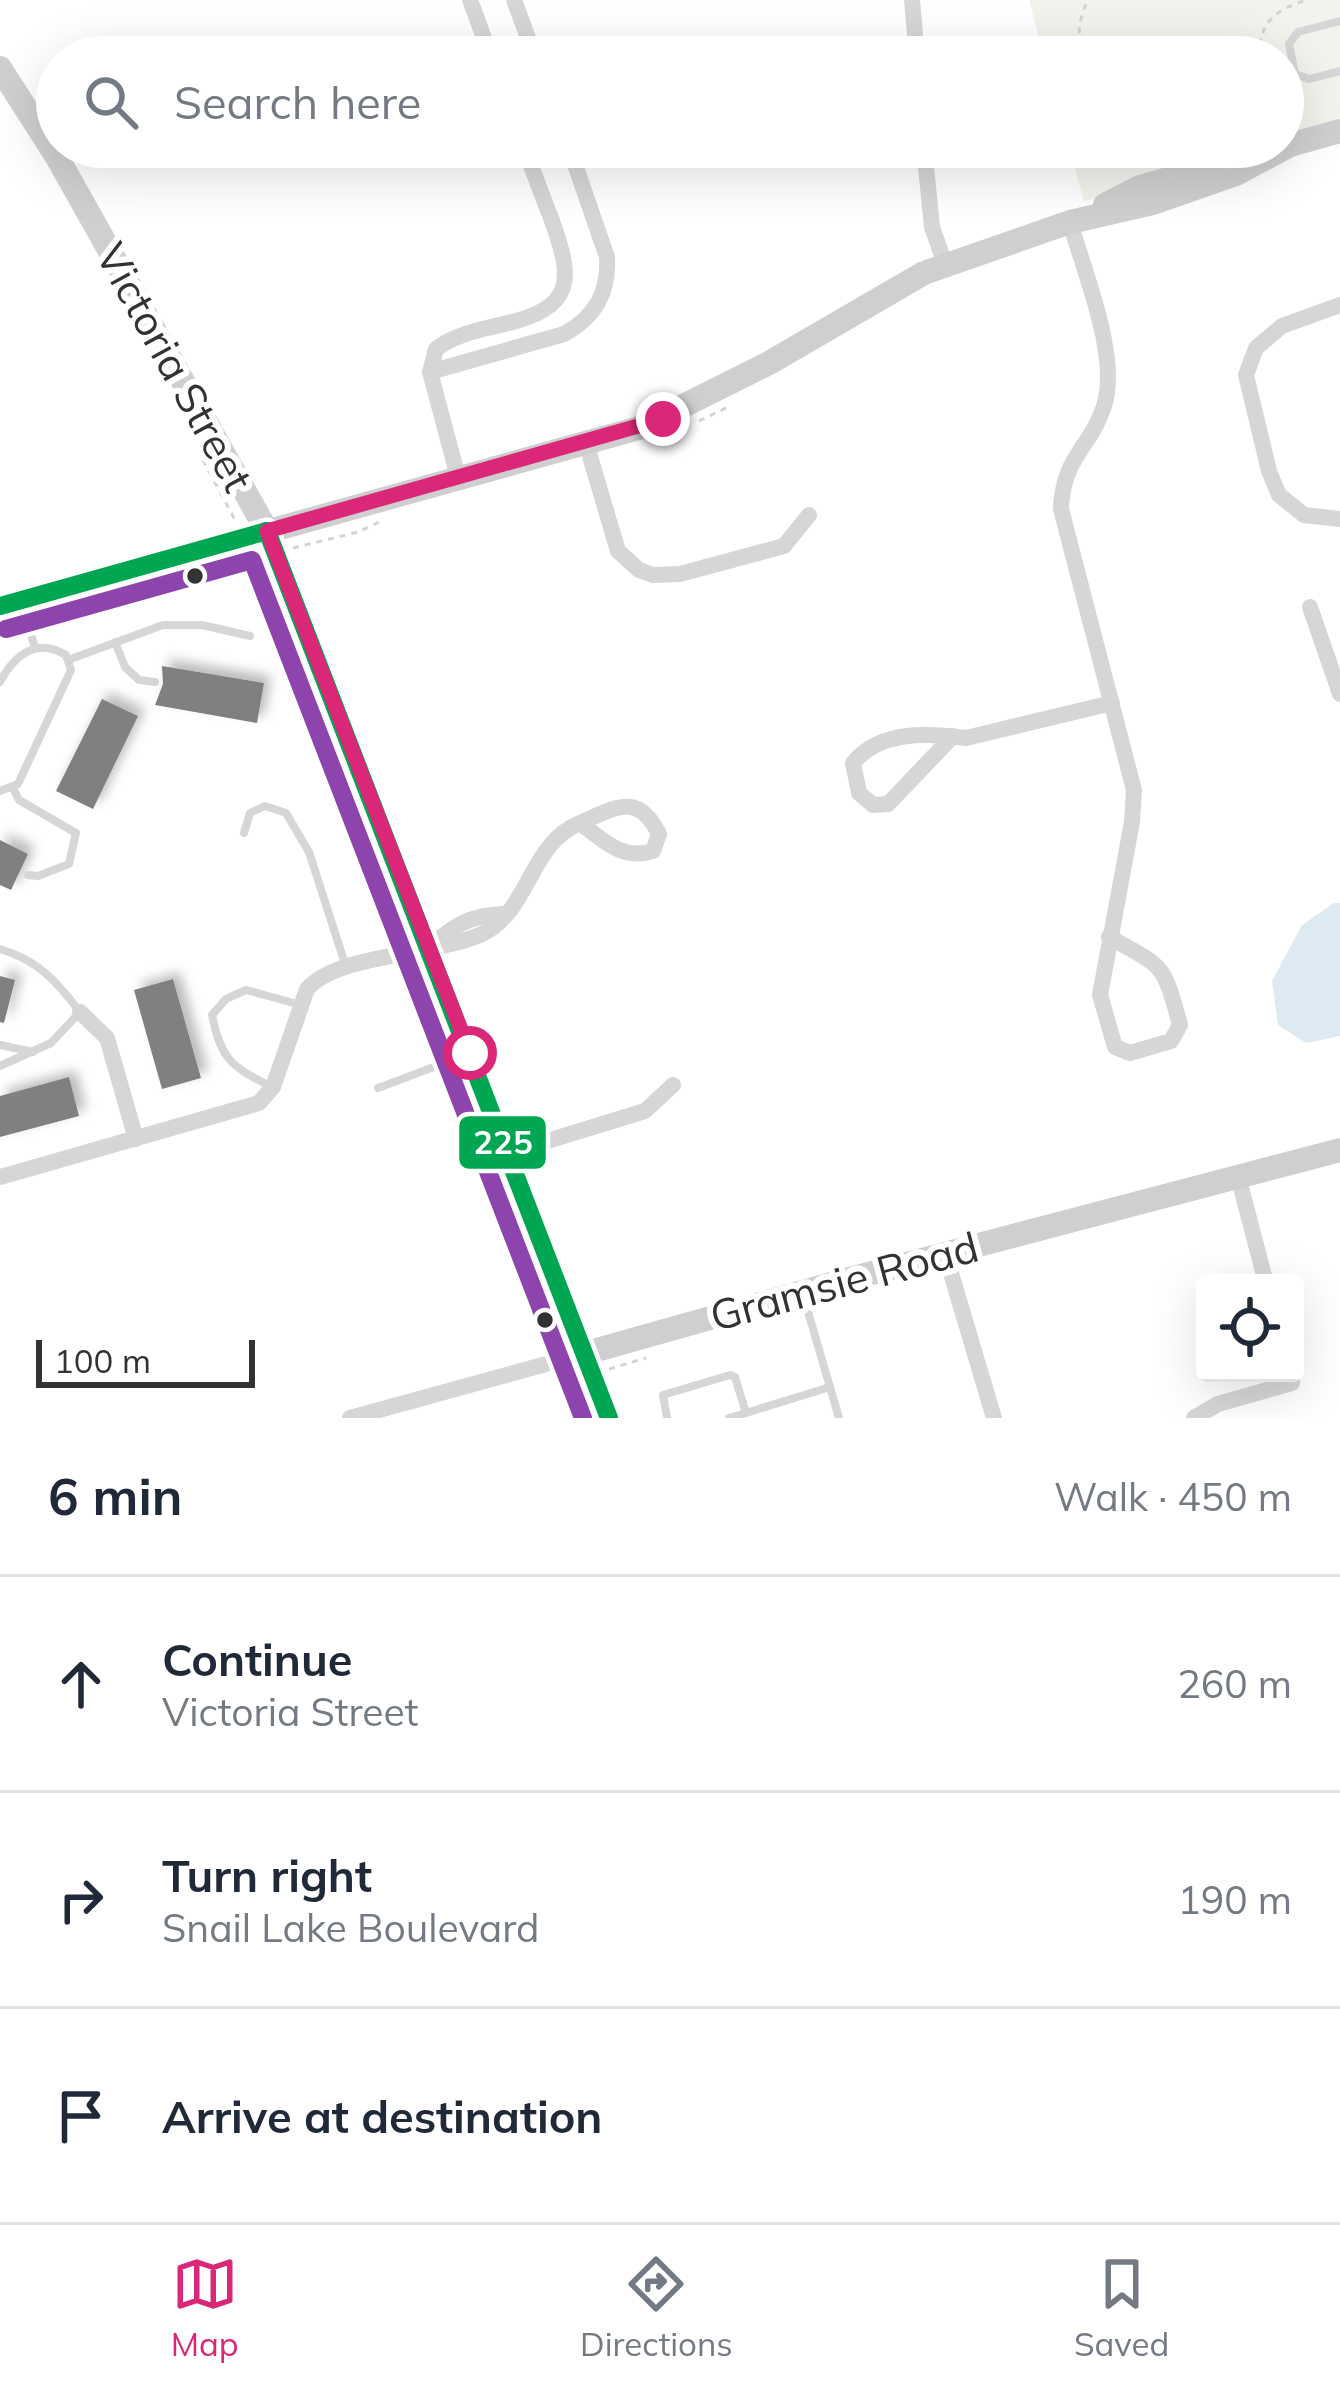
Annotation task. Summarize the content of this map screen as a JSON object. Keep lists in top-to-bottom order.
{
  "streets": {
    "street": ["Victoria Street", "Gramsie Road"]
  },
  "crossings": [
    ["Victoria Street", "Gramsie Road"]
  ],
  "lines": ["transit line 225"],
  "scale_bar": "100 m",
  "page": {
    "search": "Search here",
    "scale": "100 m",
    "heading": ["6 min", "Walk · 450 m"],
    "list": [
      ["Continue", "Victoria Street", "260 m"],
      ["Turn right", "Snail Lake Boulevard", "190 m"],
      "Arrive at destination"
    ],
    "nav": ["Map", "Directions", "Saved"]
  }
}
